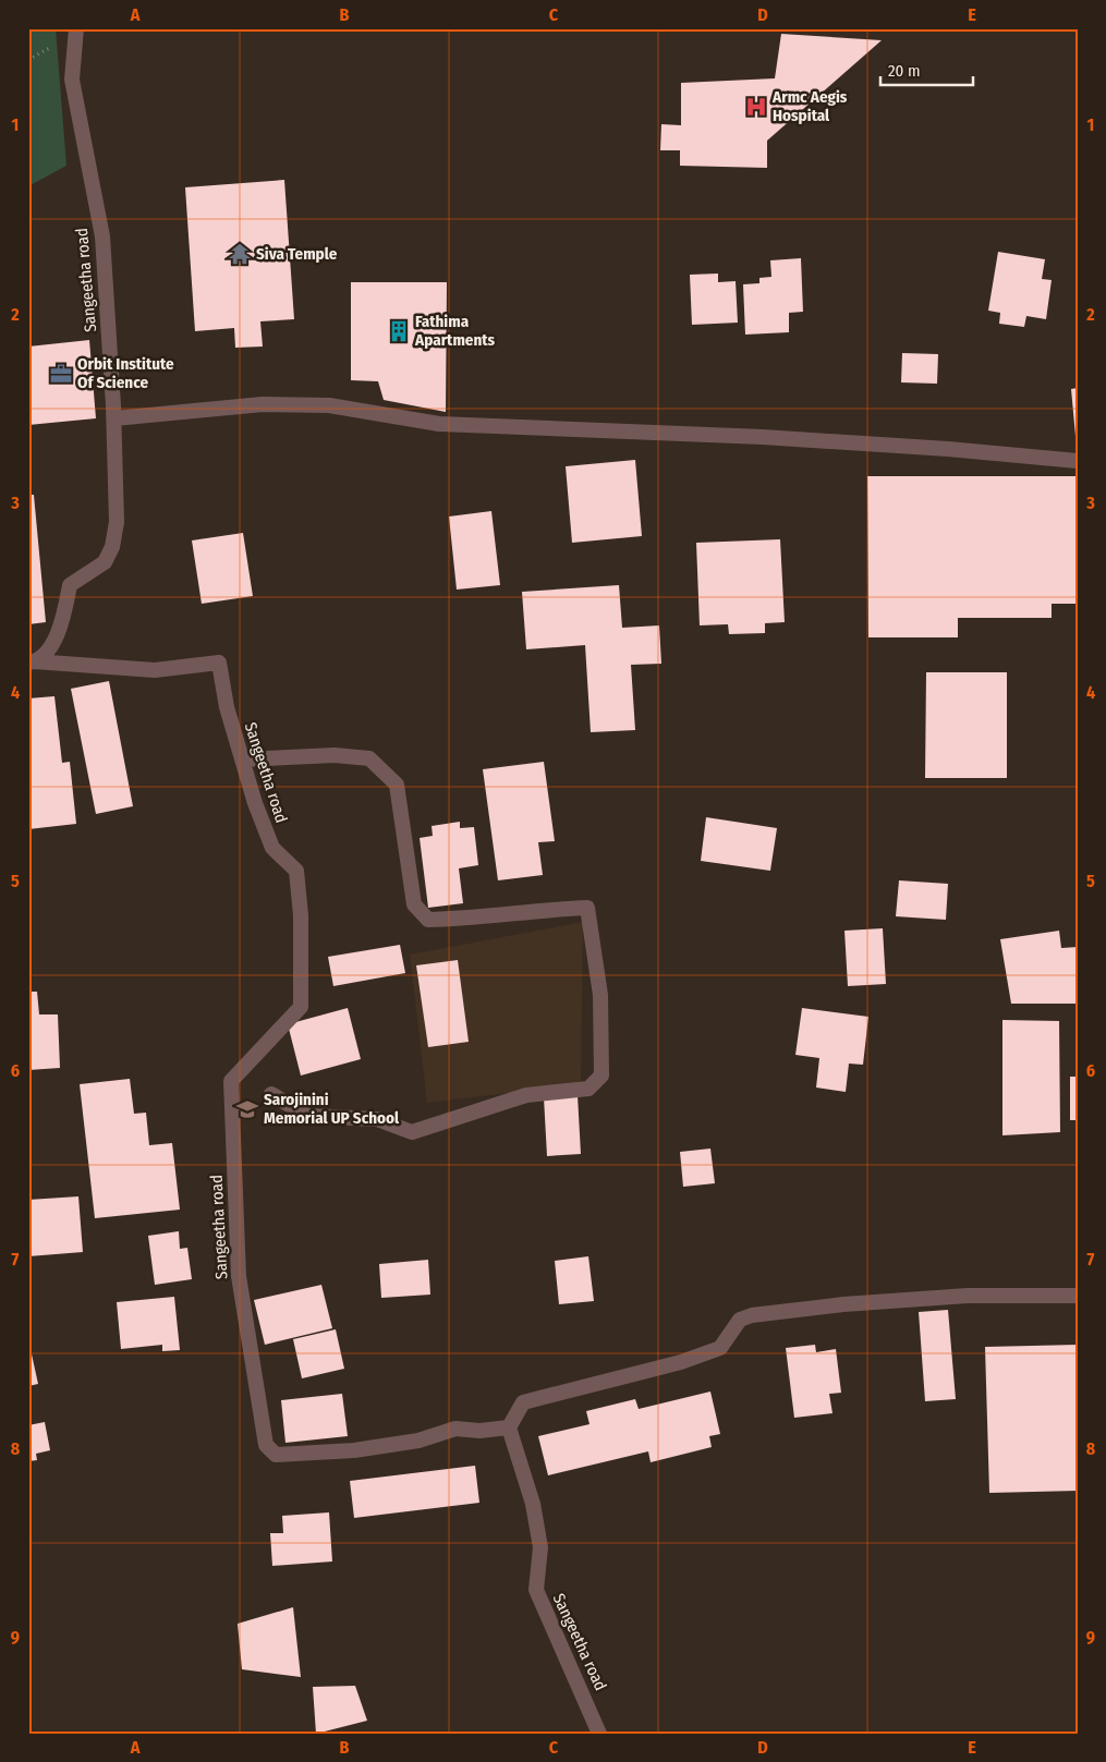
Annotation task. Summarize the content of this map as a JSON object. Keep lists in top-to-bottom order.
{
  "streets": {
    "street": ["Sangeetha road"]
  },
  "places": {
    "hospital": ["Armc Aegis Hospital"],
    "temple": ["Siva Temple"],
    "building": ["Fathima Apartments"],
    "office": ["Orbit Institute Of Science"],
    "school or university": ["Sarojinini Memorial UP School"]
  },
  "scale_bar": "20 m",
  "grid": {
    "columns": [
      "A",
      "B",
      "C",
      "D",
      "E"
    ],
    "rows": [
      "1",
      "2",
      "3",
      "4",
      "5",
      "6",
      "7",
      "8",
      "9"
    ]
  }
}
